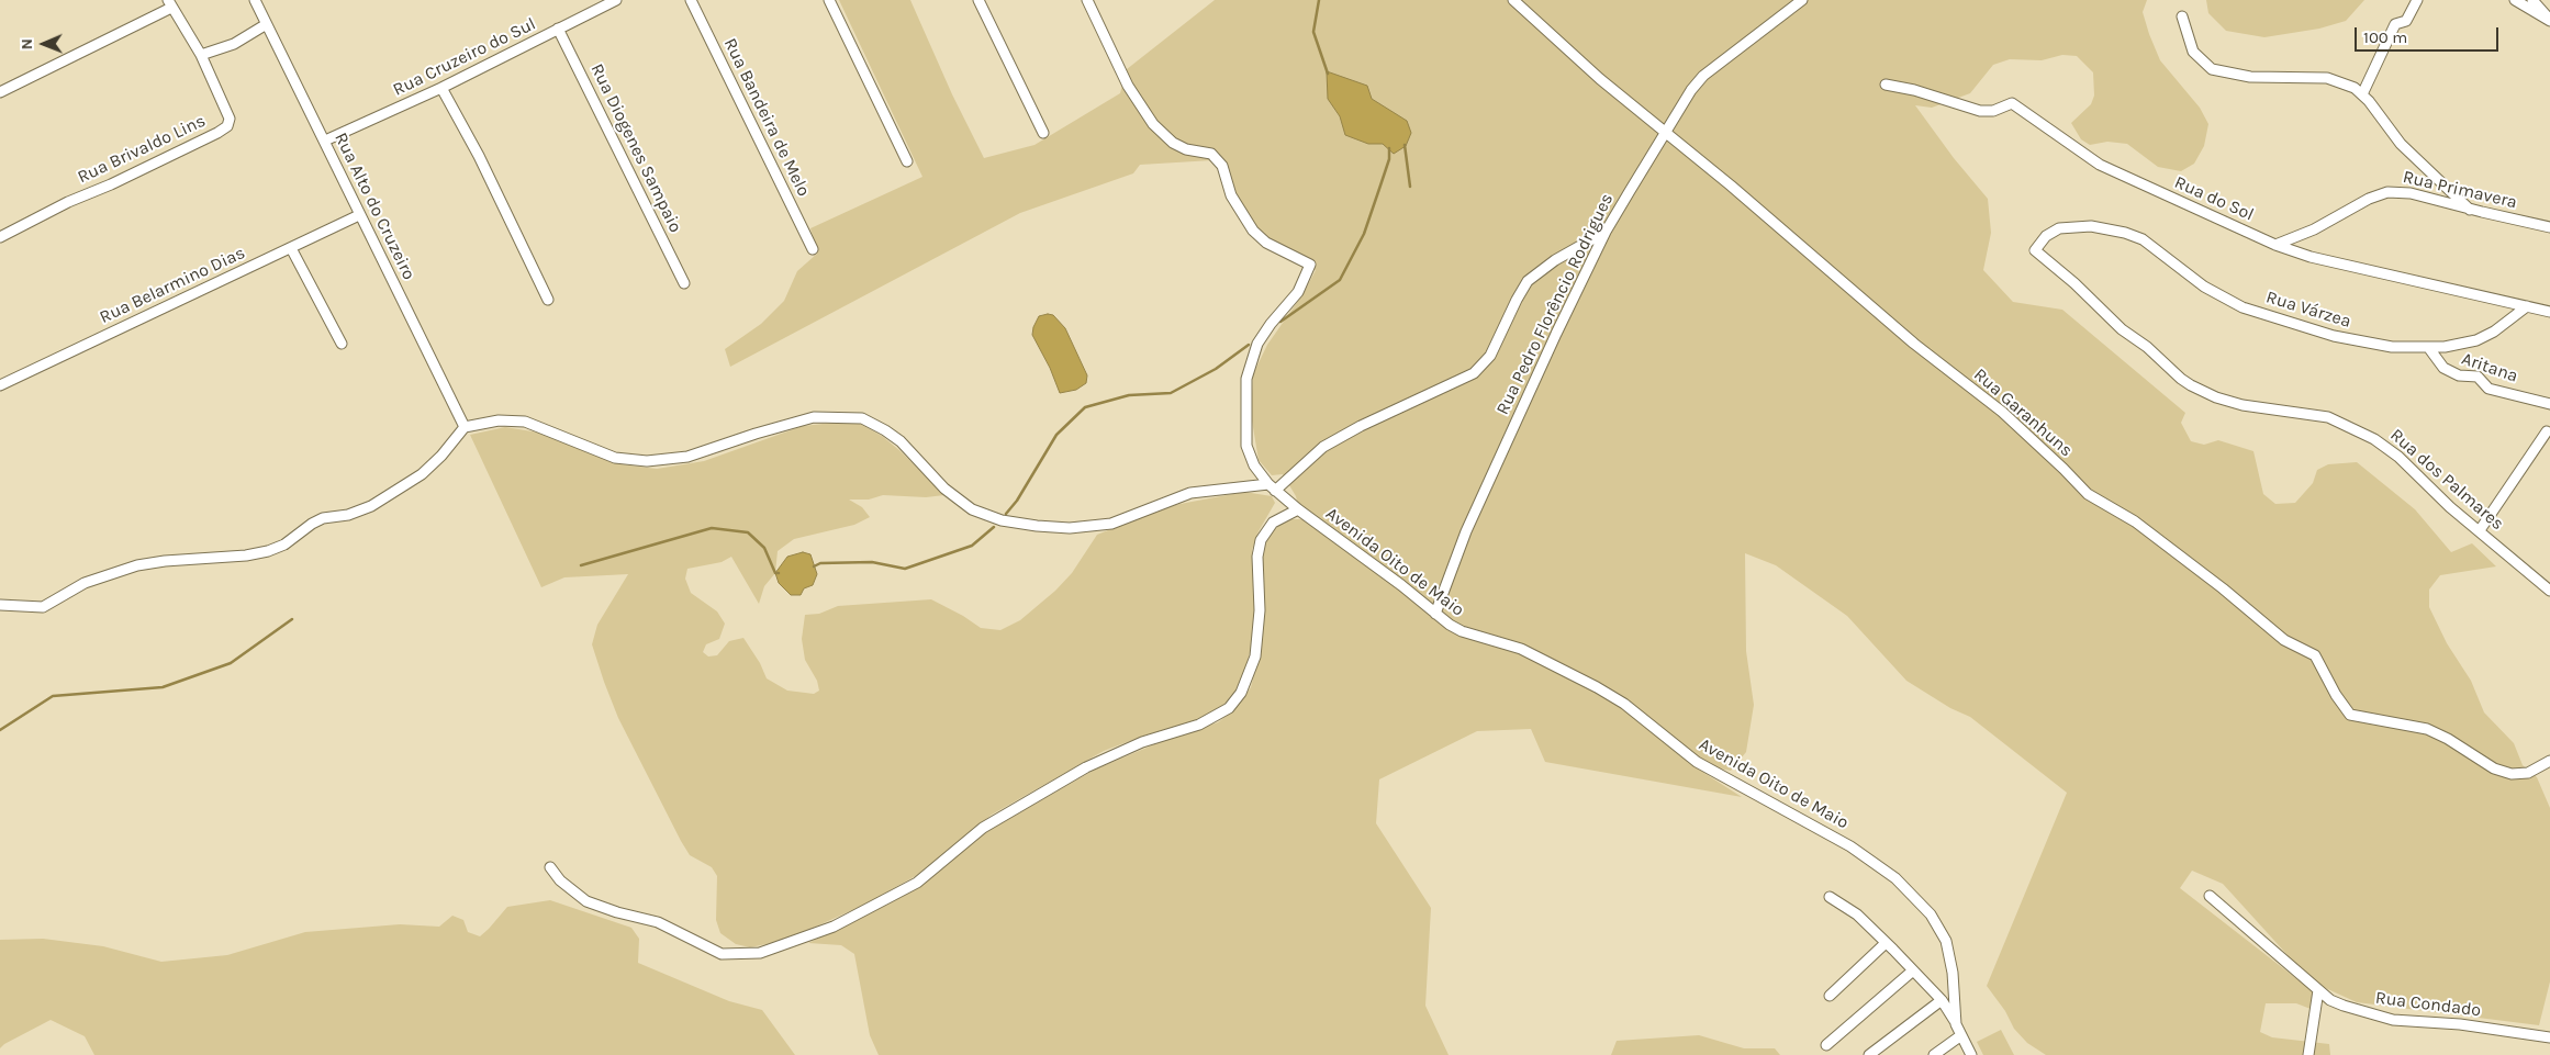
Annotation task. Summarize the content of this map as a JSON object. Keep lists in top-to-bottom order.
{
  "streets": {
    "street": [
      "Rua Cruzeiro do Sul",
      "Rua Bandeira de Melo",
      "Rua Diogenes Sampaio",
      "Rua Brivaldo Lins",
      "Rua Primavera",
      "Rua do Sol",
      "Rua Alto do Cruzeiro",
      "Rua Belarmino Dias",
      "Rua Pedro Florêncio Rodrigues",
      "Rua Várzea",
      "Aritana",
      "Rua Garanhuns",
      "Rua dos Palmares",
      "Avenida Oito de Maio",
      "Rua Condado"
    ]
  },
  "crossings": [
    ["Rua Cruzeiro do Sul", "Rua Diogenes Sampaio"],
    ["Rua Cruzeiro do Sul", "Rua Alto do Cruzeiro"],
    ["Rua Primavera", "Rua do Sol"],
    ["Rua do Sol", "Rua Várzea"],
    ["Rua Alto do Cruzeiro", "Rua Belarmino Dias"],
    ["Rua Pedro Florêncio Rodrigues", "Rua Garanhuns"],
    ["Rua Pedro Florêncio Rodrigues", "Avenida Oito de Maio"],
    ["Rua Várzea", "Aritana"],
    ["Rua Várzea", "Rua dos Palmares"]
  ],
  "scale_bar": "100 m",
  "north": "left"
}
